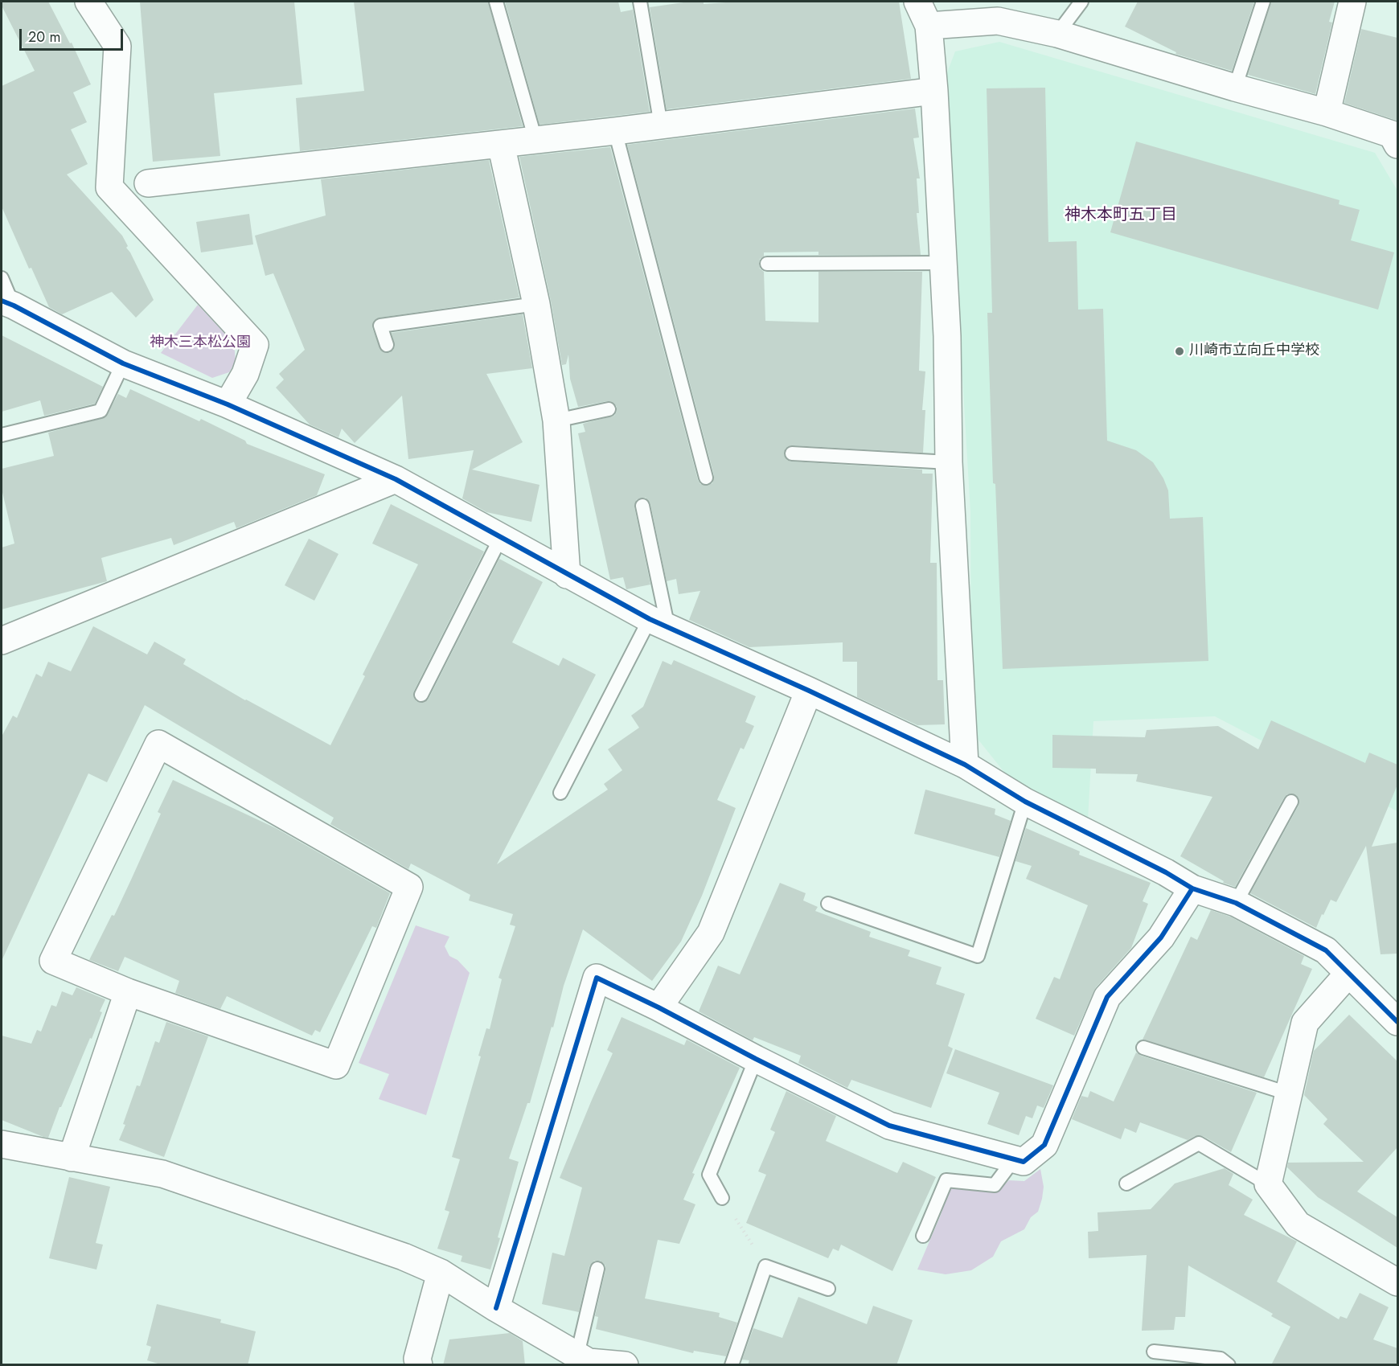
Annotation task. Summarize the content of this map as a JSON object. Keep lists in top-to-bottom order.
{
  "districts": ["神木本町五丁目"],
  "parks": ["神木三本松公園"],
  "places": ["川崎市立向丘中学校"],
  "scale_bar": "20 m"
}
